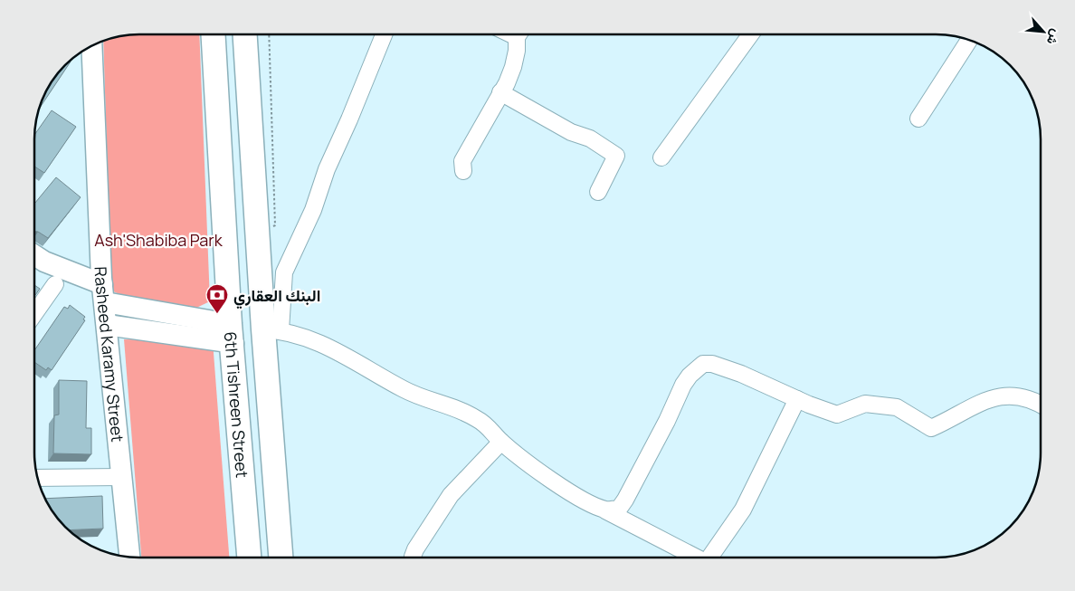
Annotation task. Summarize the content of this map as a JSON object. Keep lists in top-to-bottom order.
{
  "streets": {
    "highway": ["6th Tishreen Street"],
    "main road": ["Rasheed Karamy Street"]
  },
  "parks": ["Ash'Shabiba Park"],
  "places": {
    "bank": ["البنك العقاري"]
  },
  "north": "bottom right"
}
